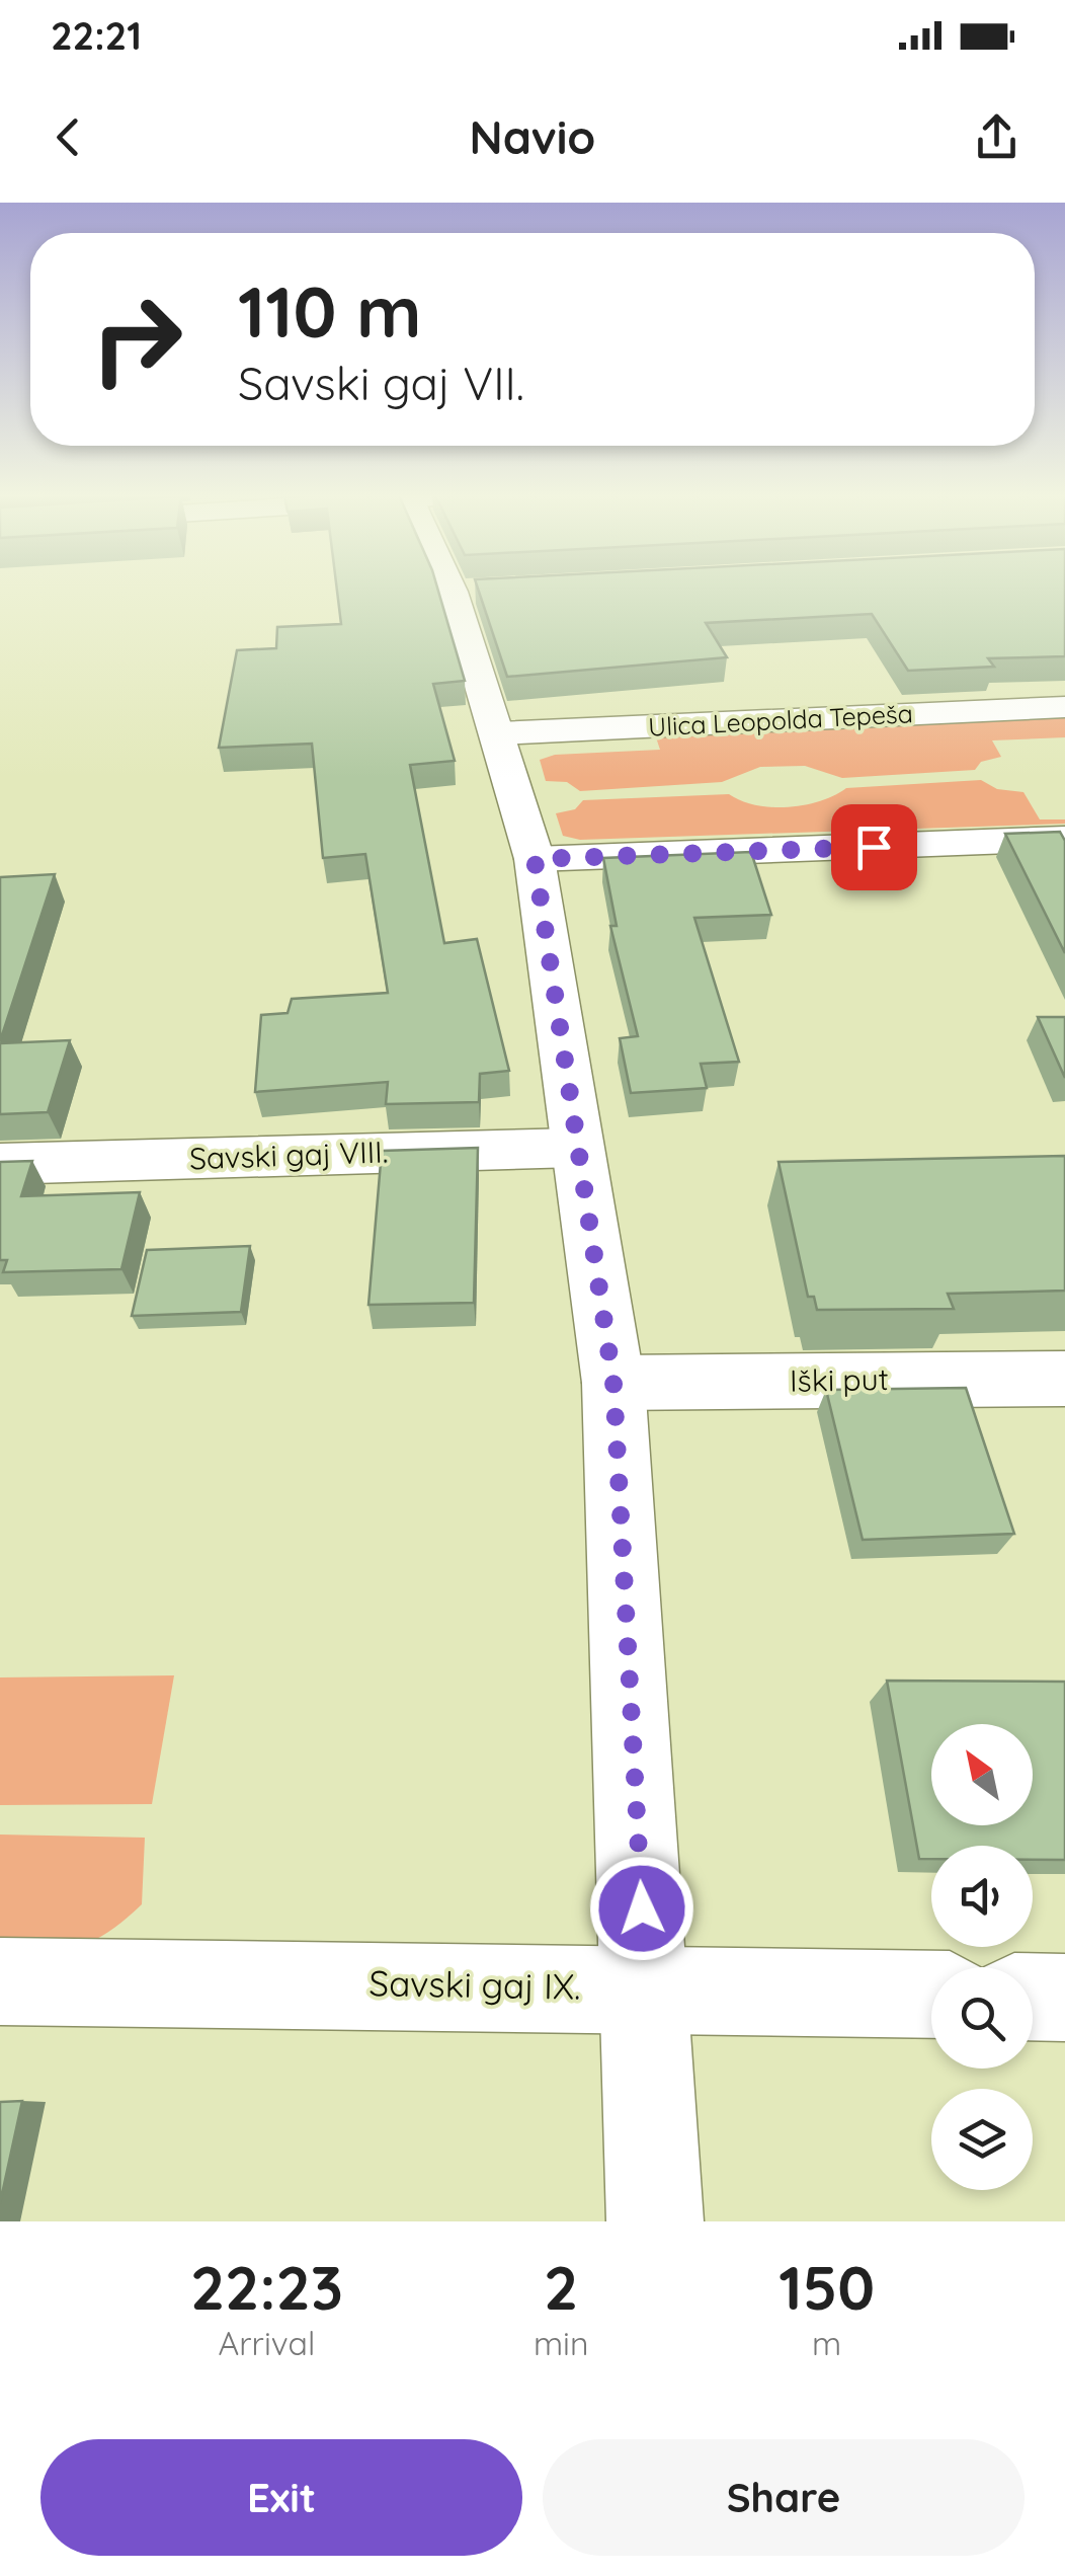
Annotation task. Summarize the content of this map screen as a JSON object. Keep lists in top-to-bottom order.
{
  "streets": {
    "street": [
      "Ulica Leopolda Tepeša",
      "Savski gaj VIII.",
      "Iški put",
      "Savski gaj IX."
    ]
  },
  "north": "top left",
  "page": {
    "status": "22:21",
    "header": "Navio",
    "turn": ["110 m", "Savski gaj VII."],
    "eta": [
      "22:23",
      "Arrival",
      "2",
      "min",
      "150",
      "m"
    ],
    "buttons": ["Exit", "Share"]
  }
}
